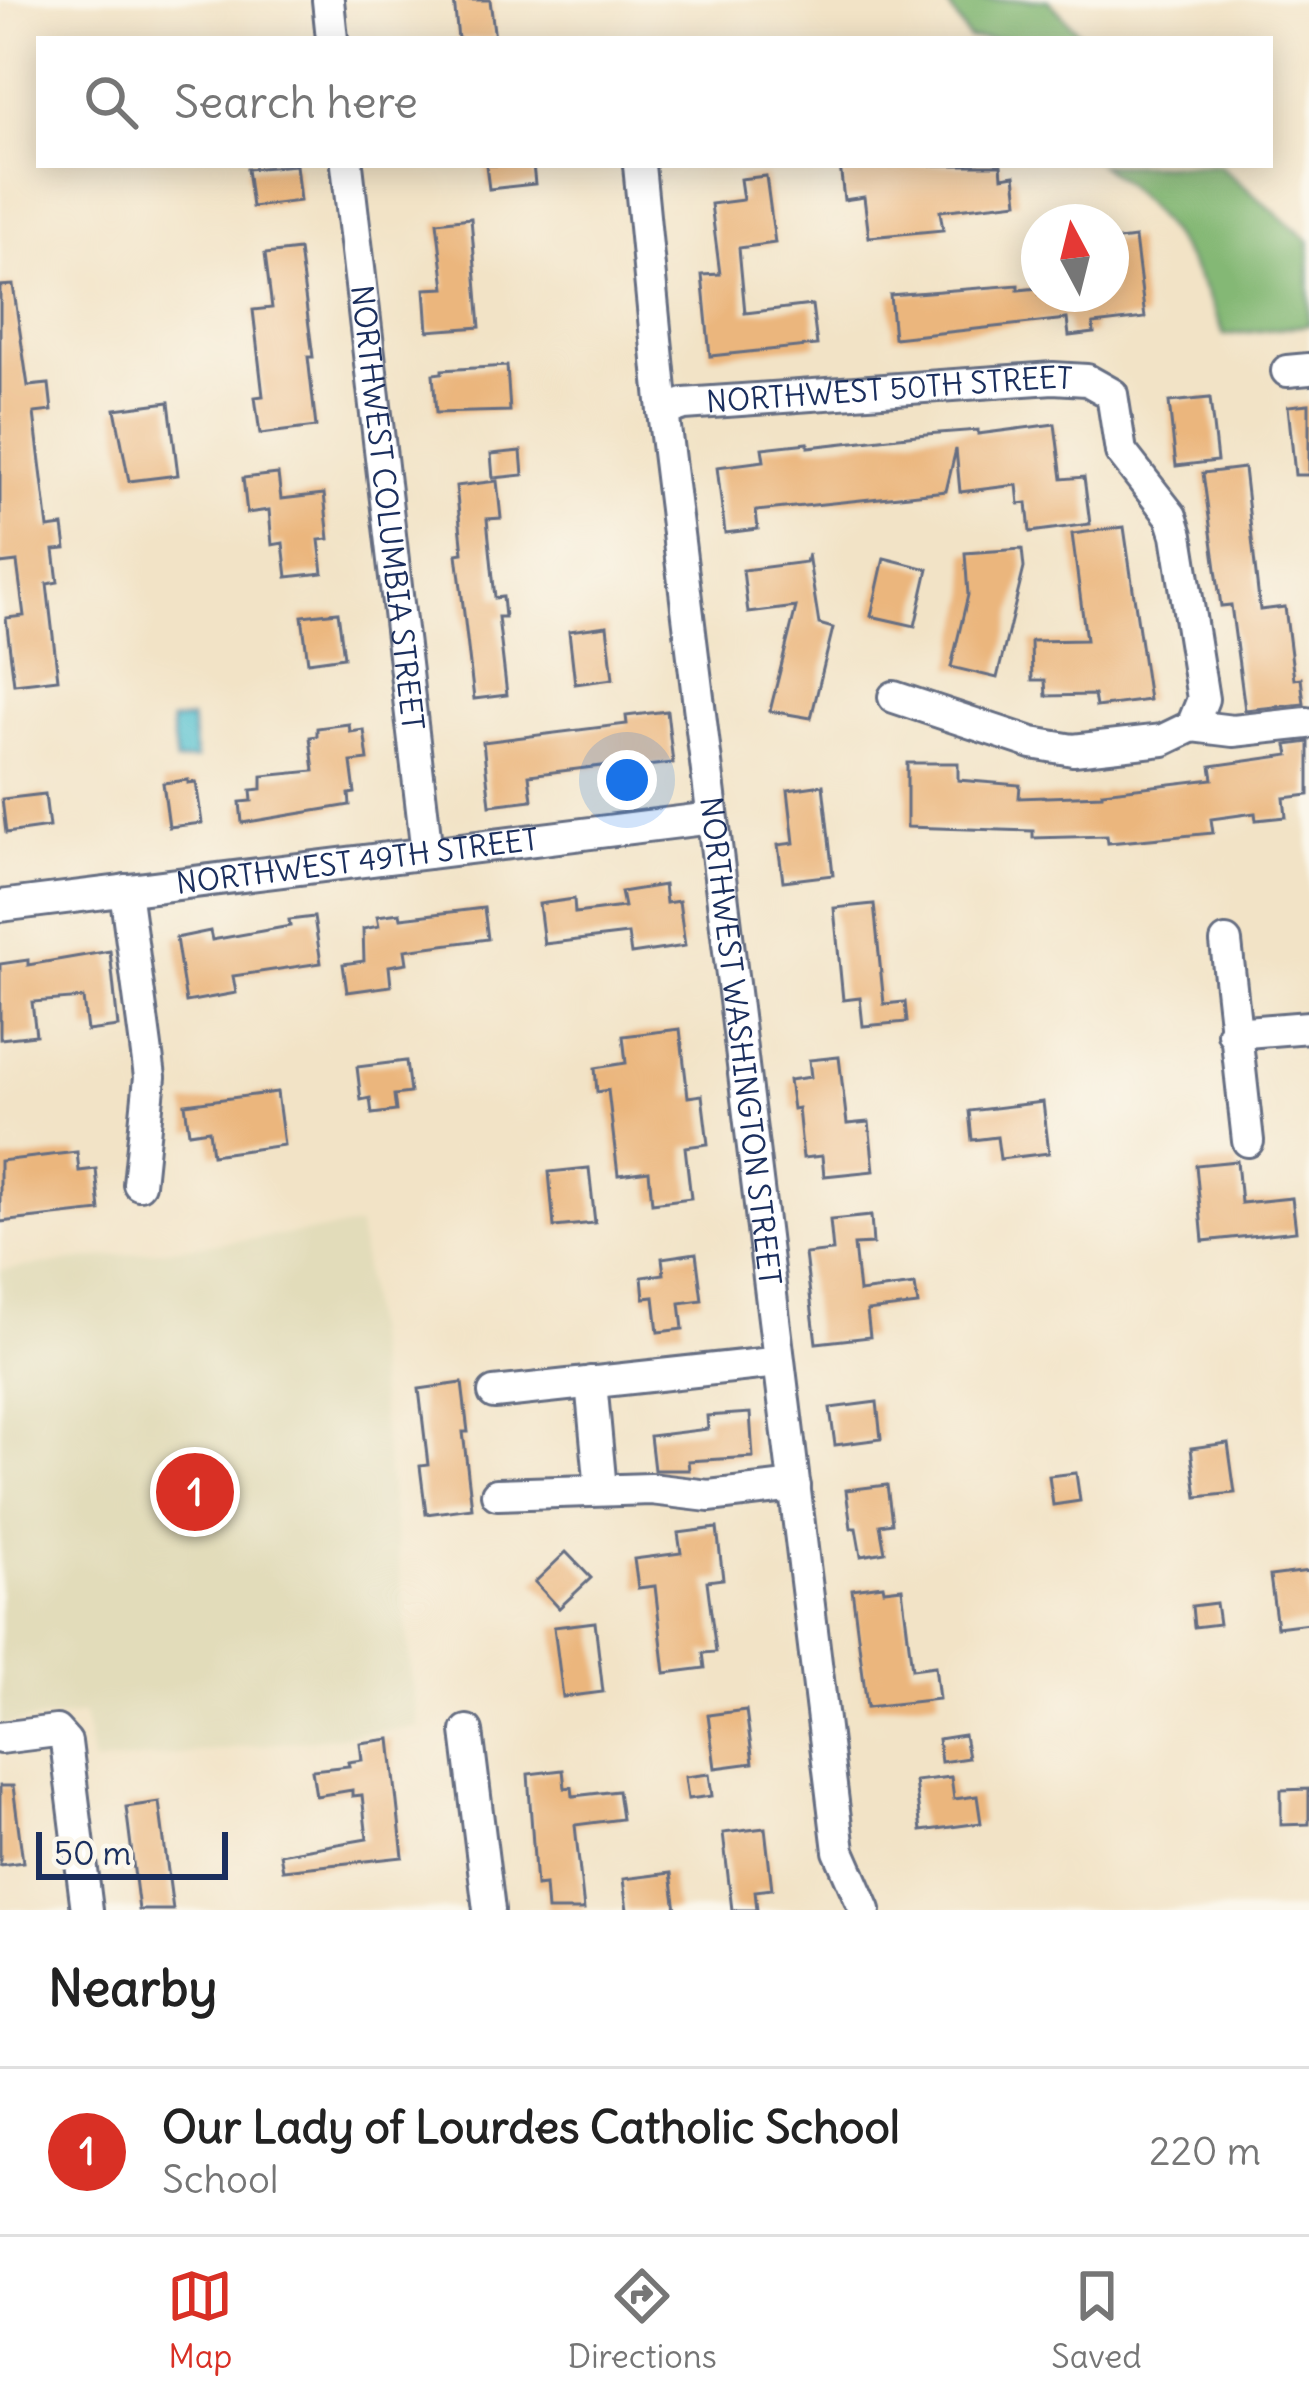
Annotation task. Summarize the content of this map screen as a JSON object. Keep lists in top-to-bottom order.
{
  "streets": {
    "street": [
      "NORTHWEST 50TH STREET",
      "NORTHWEST COLUMBIA STREET",
      "NORTHWEST 49TH STREET",
      "NORTHWEST WASHINGTON STREET"
    ]
  },
  "crossings": [
    ["NORTHWEST 50TH STREET", "NORTHWEST WASHINGTON STREET"],
    ["NORTHWEST COLUMBIA STREET", "NORTHWEST 49TH STREET"],
    ["NORTHWEST 49TH STREET", "NORTHWEST WASHINGTON STREET"]
  ],
  "scale_bar": "50 m",
  "north": "top",
  "page": {
    "search": "Search here",
    "pins": "1",
    "scale": "50 m",
    "heading": "Nearby",
    "list": [
      {
        "mark": "1",
        "name": "Our Lady of Lourdes Catholic School",
        "note": "School",
        "value": "220 m"
      }
    ],
    "nav": ["Map", "Directions", "Saved"]
  }
}
